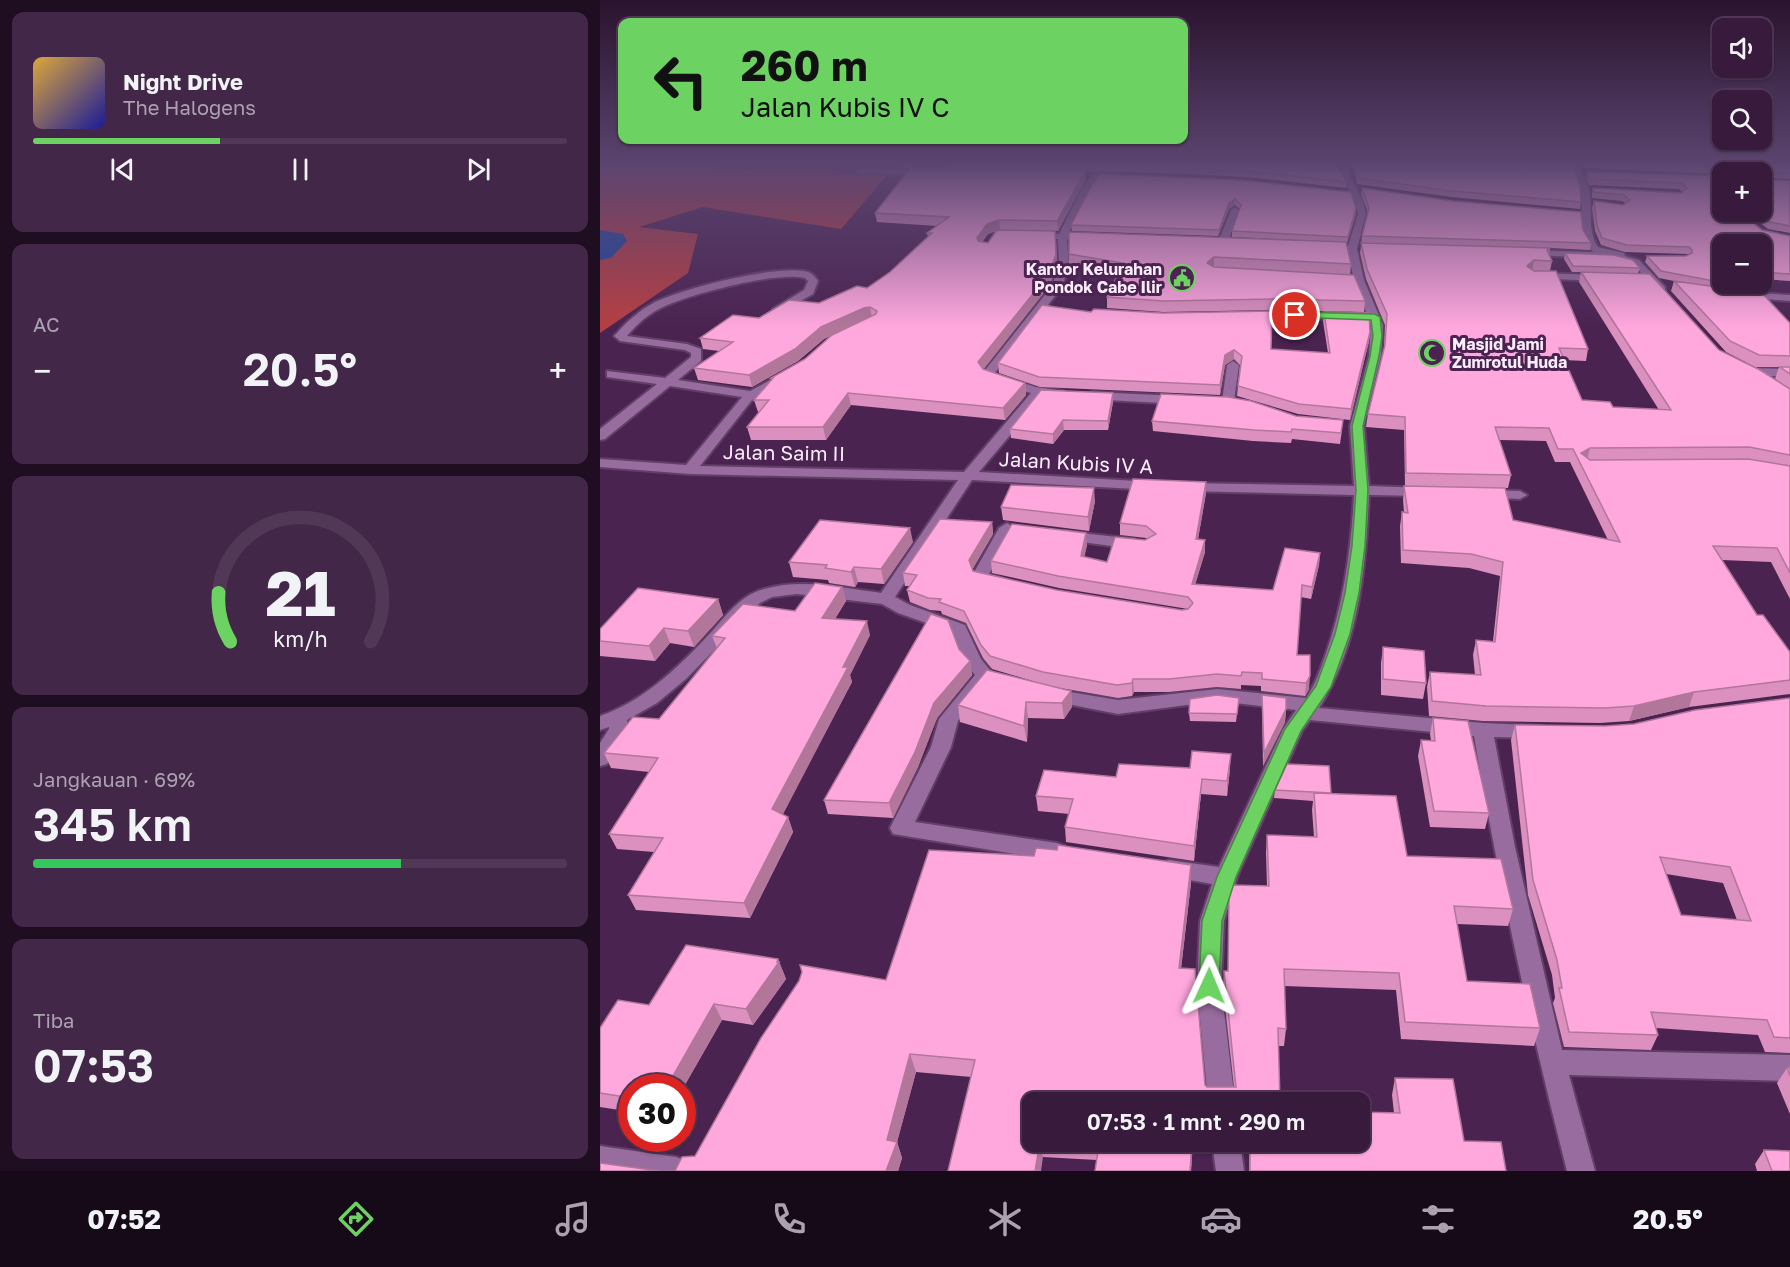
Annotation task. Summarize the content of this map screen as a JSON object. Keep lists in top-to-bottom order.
{
  "streets": {
    "street": ["Jalan Saim II", "Jalan Kubis IV A"]
  },
  "crossings": [
    ["Jalan Saim II", "Jalan Kubis IV A"]
  ],
  "places": {
    "public building": ["Kantor Kelurahan Pondok Cabe Ilir"],
    "mosque": ["Masjid Jami Zumrotul Huda"]
  },
  "page": {
    "map_buttons": ["+", "−"],
    "turn": ["260 m", "Jalan Kubis IV C"],
    "song": ["Night Drive", "The Halogens"],
    "tile": [
      "AC",
      ["Jangkauan · 69%", "345 km"],
      ["Tiba", "07:53"]
    ],
    "heat": ["−", "20.5°", "+"],
    "limit": "30",
    "trip": "07:53 · 1 mnt · 290 m",
    "tabs": ["07:52", "20.5°"],
    "gauge": ["21", "km/h"]
  }
}
